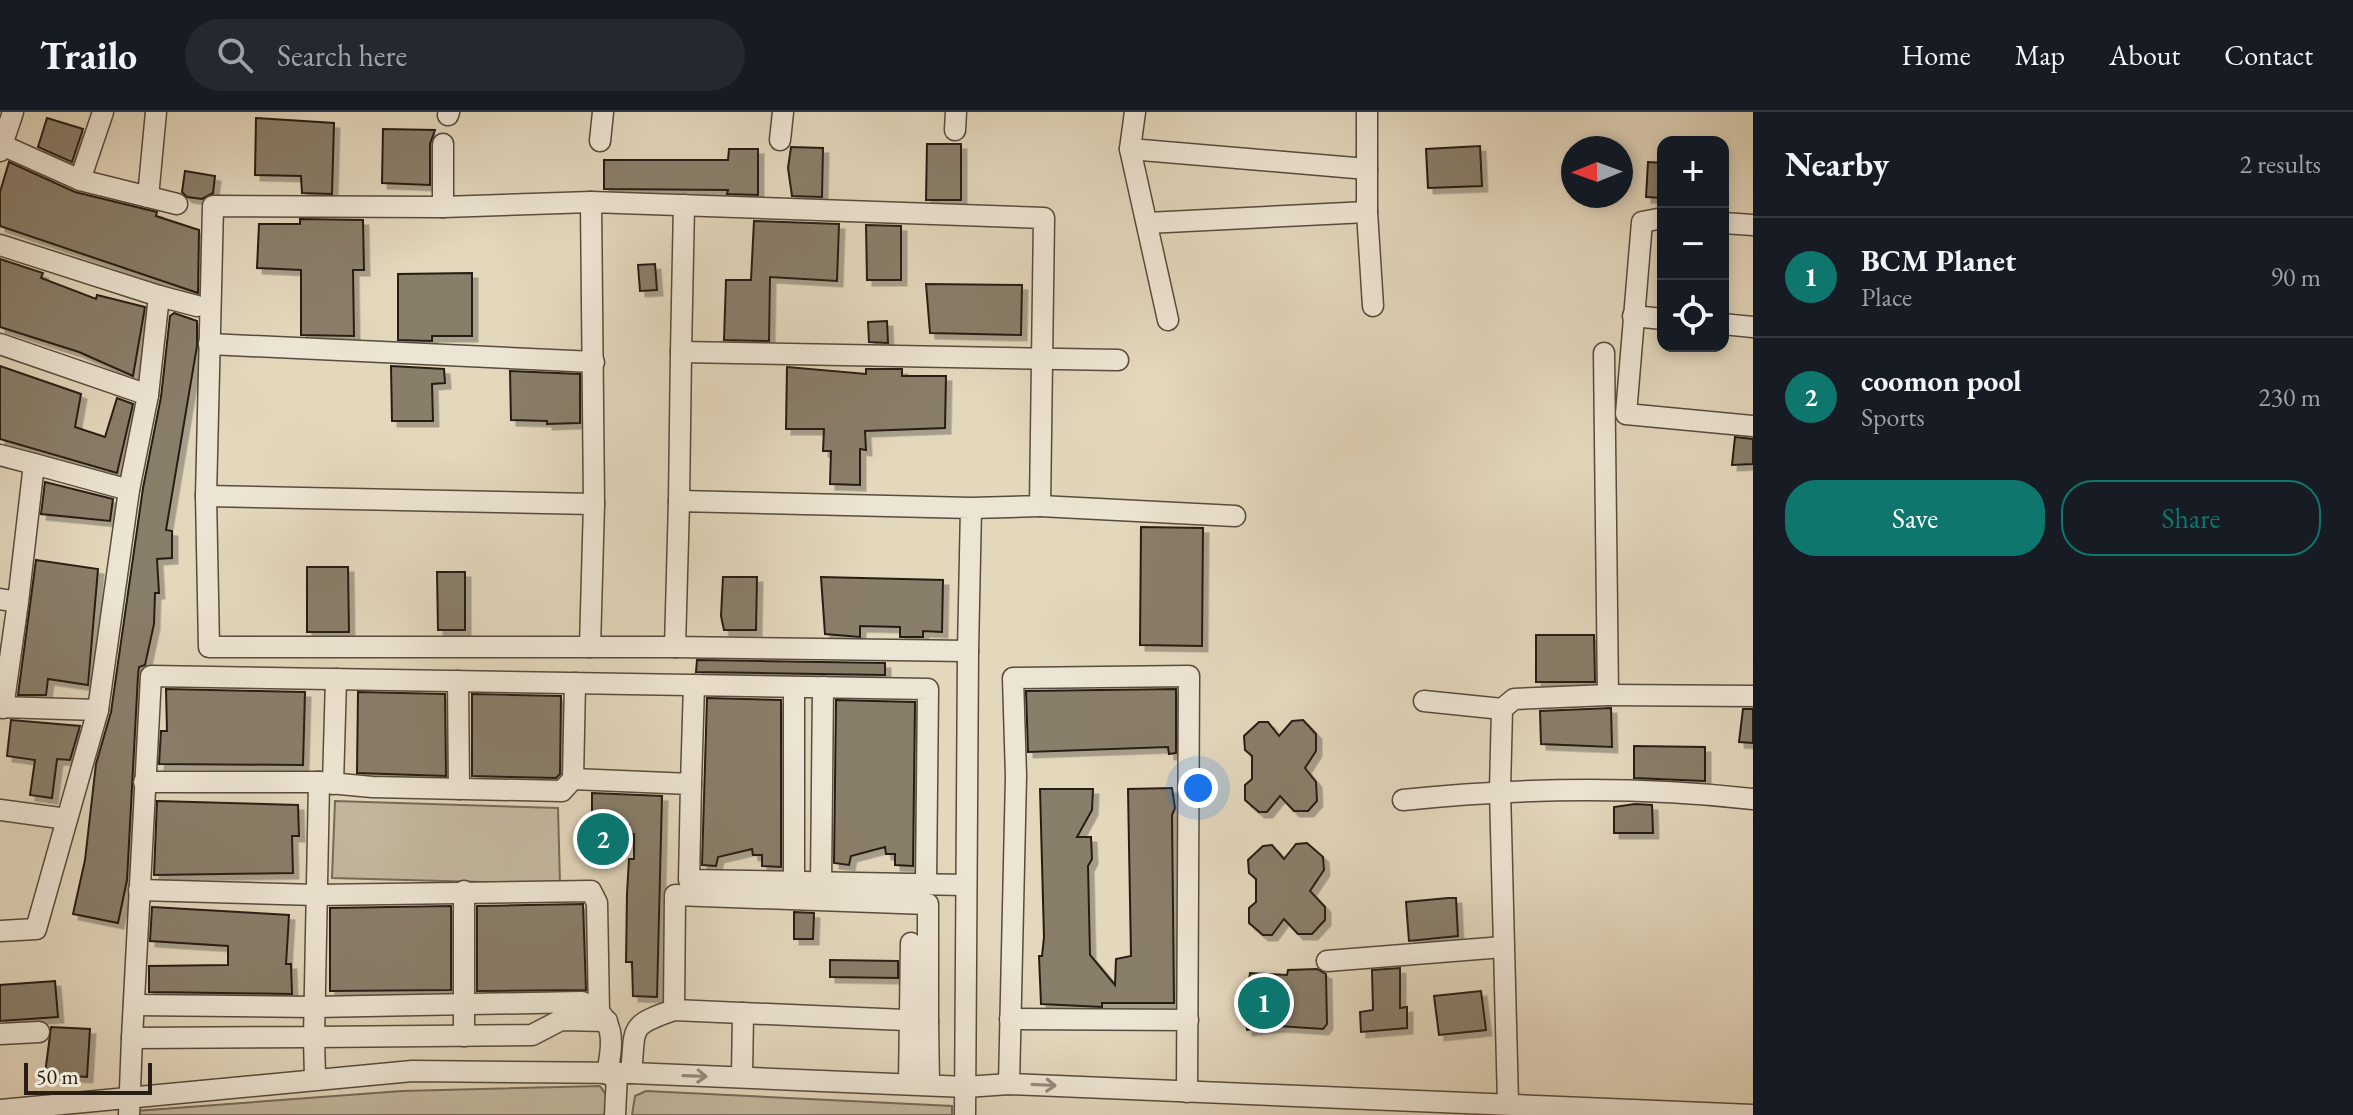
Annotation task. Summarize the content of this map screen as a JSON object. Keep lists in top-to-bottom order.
{
  "scale_bar": "50 m",
  "north": "left",
  "page": {
    "header": "Trailo",
    "search": "Search here",
    "nav": [
      "Home",
      "Map",
      "About",
      "Contact"
    ],
    "heading": ["Nearby", "2 results"],
    "map_buttons": ["+", "−"],
    "list": [
      {
        "mark": "1",
        "name": "BCM Planet",
        "note": "Place",
        "value": "90 m"
      },
      {
        "mark": "2",
        "name": "coomon pool",
        "note": "Sports",
        "value": "230 m"
      }
    ],
    "buttons": ["Save", "Share"],
    "pins": ["2", "1"],
    "scale": "50 m"
  }
}
